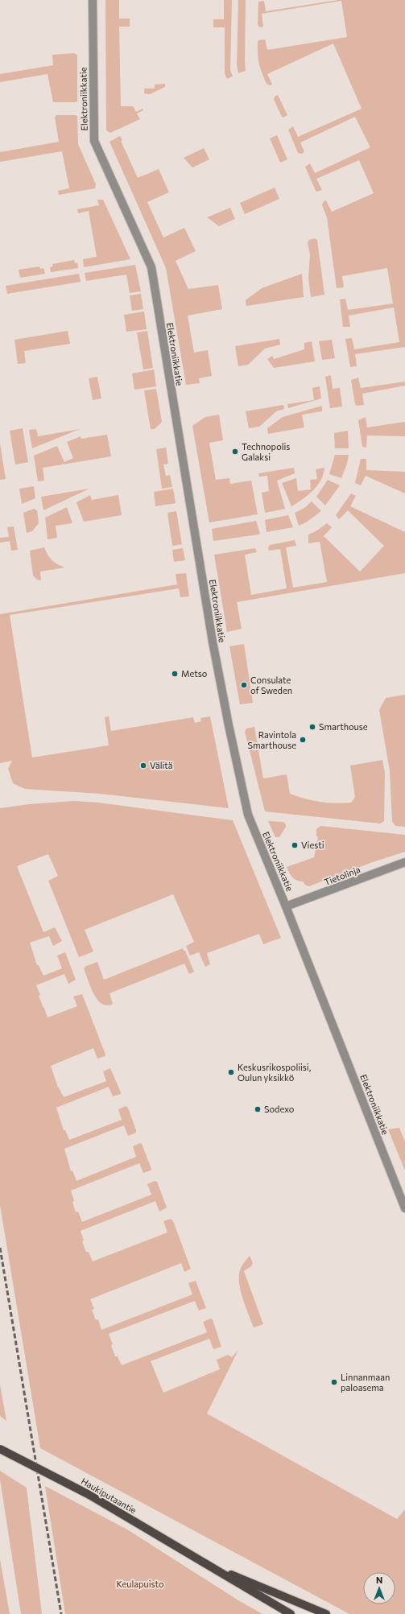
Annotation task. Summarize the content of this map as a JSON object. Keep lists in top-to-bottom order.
{
  "streets": {
    "main road": ["Haukiputaantie"],
    "street": ["Elektroniikkatie", "Tietolinja"]
  },
  "crossings": [
    ["Elektroniikkatie", "Tietolinja"]
  ],
  "parks": ["Keulapuisto"],
  "places": [
    "Technopolis Galaksi",
    "Metso",
    "Consulate of Sweden",
    "Smarthouse",
    "Ravintola Smarthouse",
    "Välitä",
    "Viesti",
    "Keskusrikospoliisi, Oulun yksikkö",
    "Sodexo",
    "Linnanmaan paloasema"
  ],
  "north": "top"
}
